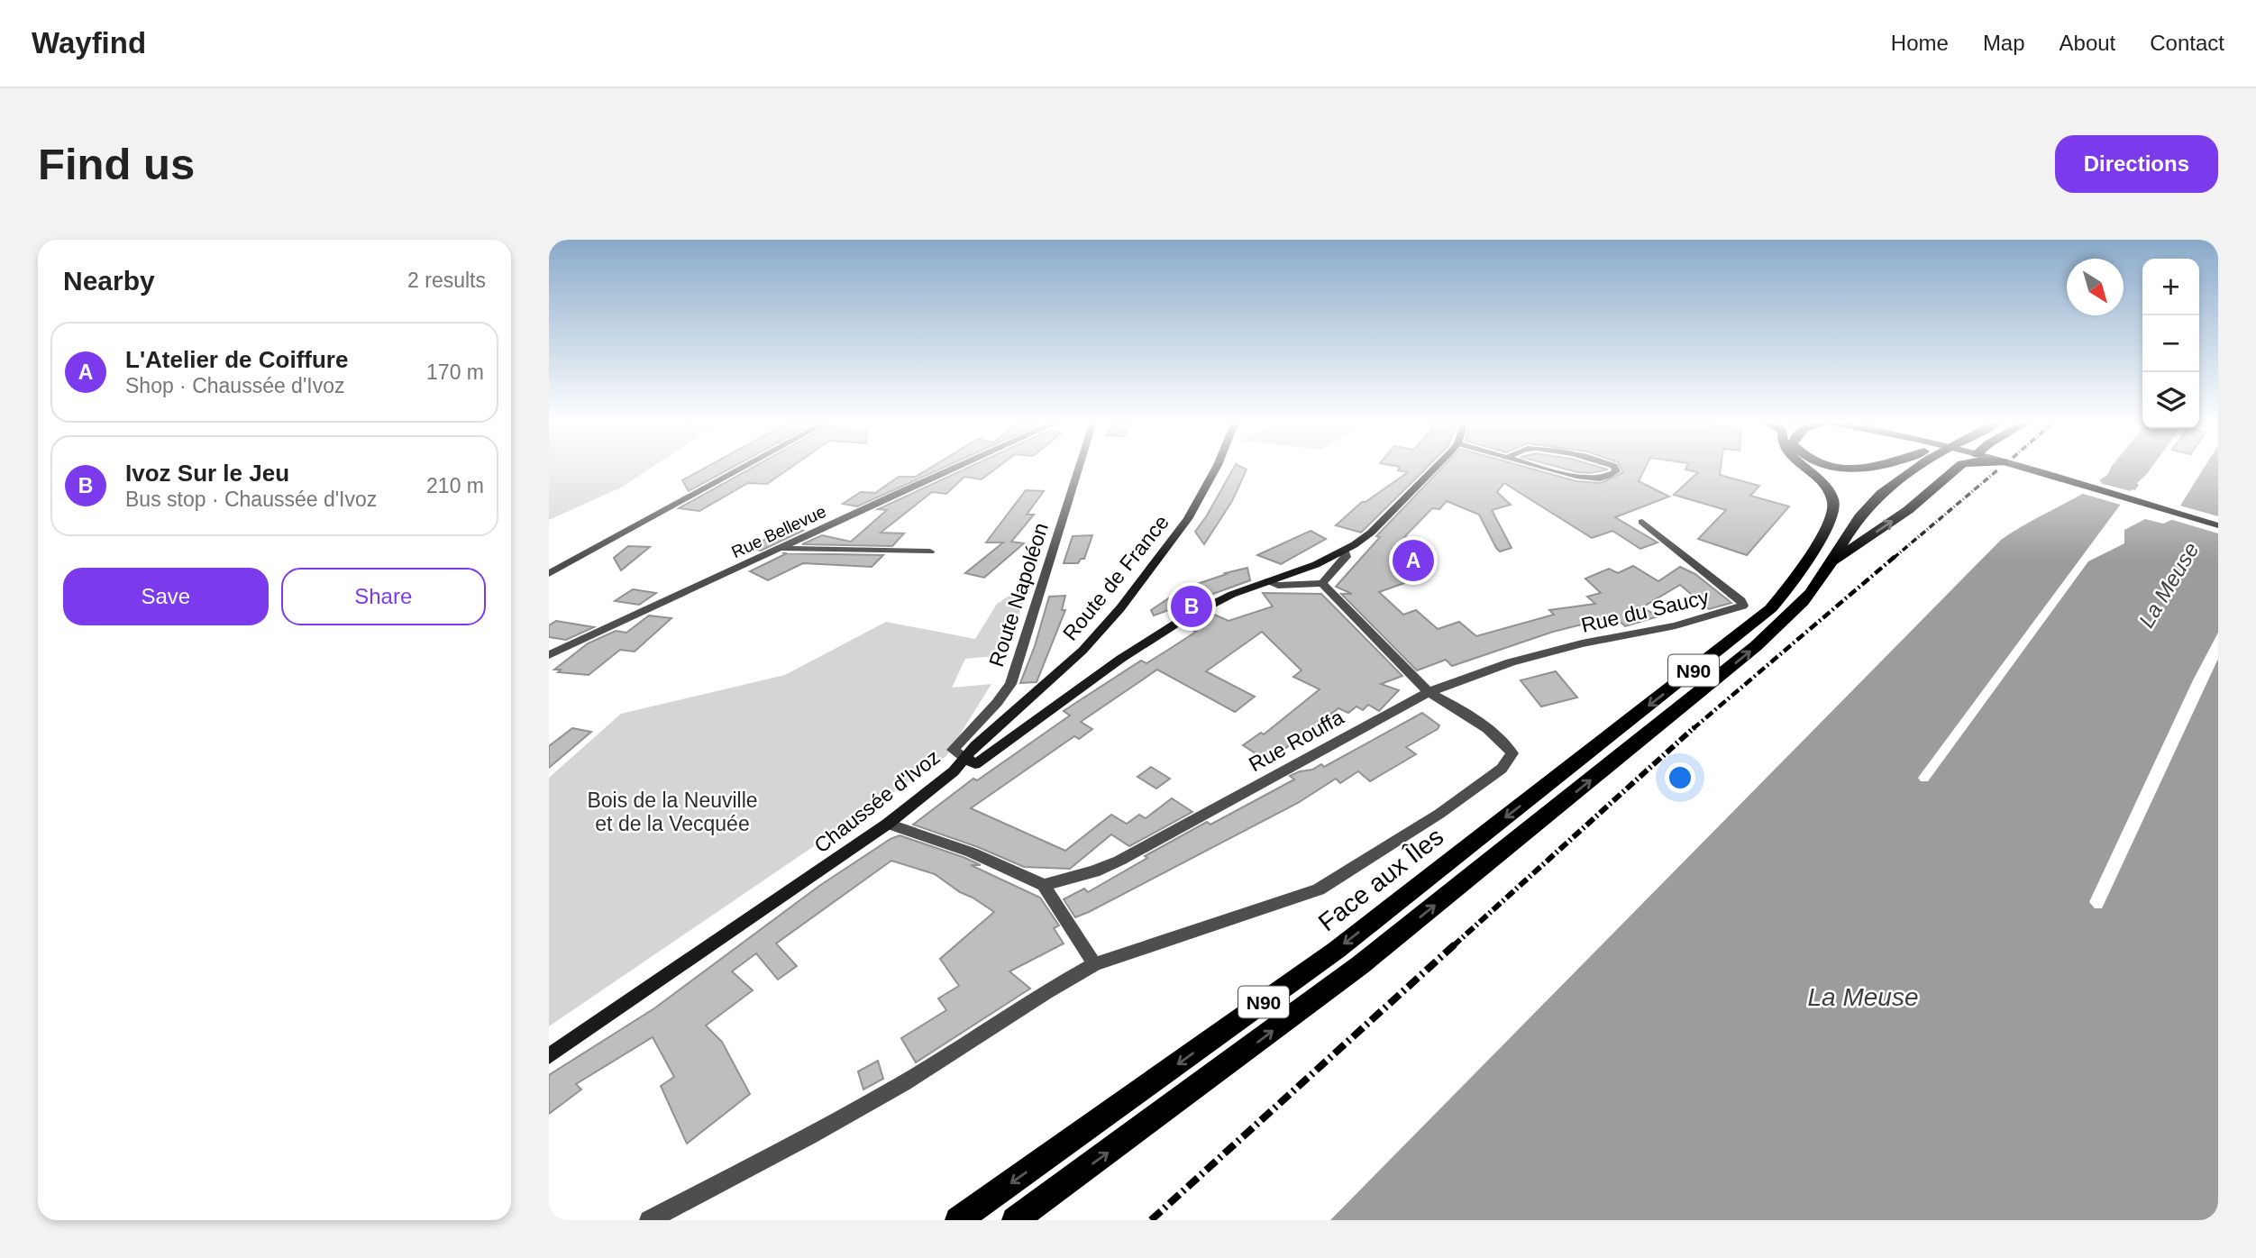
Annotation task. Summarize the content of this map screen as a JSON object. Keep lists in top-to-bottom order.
{
  "streets": {
    "highway": ["N90", "Face aux Îles"],
    "main road": ["Route de France", "Chaussée d'Ivoz"],
    "street": [
      "Rue Bellevue",
      "Route Napoléon",
      "Rue du Saucy",
      "Rue Rouffa"
    ]
  },
  "crossings": [
    ["Route de France", "Route Napoléon"],
    ["Route de France", "Chaussée d'Ivoz"],
    ["Route Napoléon", "Chaussée d'Ivoz"],
    ["Rue du Saucy", "Rue Rouffa"],
    ["N90", "Face aux Îles"]
  ],
  "water": ["La Meuse"],
  "parks": ["Bois de la Neuville et de la Vecquée"],
  "north": "bottom right",
  "page": {
    "header": "Wayfind",
    "nav": [
      "Home",
      "Map",
      "About",
      "Contact"
    ],
    "buttons": [
      "Directions",
      ["Save", "Share"]
    ],
    "title": "Find us",
    "heading": ["Nearby", "2 results"],
    "map_buttons": ["+", "−"],
    "list": [
      {
        "mark": "A",
        "name": "L'Atelier de Coiffure",
        "note": "Shop · Chaussée d'Ivoz",
        "value": "170 m"
      },
      {
        "mark": "B",
        "name": "Ivoz Sur le Jeu",
        "note": "Bus stop · Chaussée d'Ivoz",
        "value": "210 m"
      }
    ],
    "pins": ["A", "B"]
  }
}
